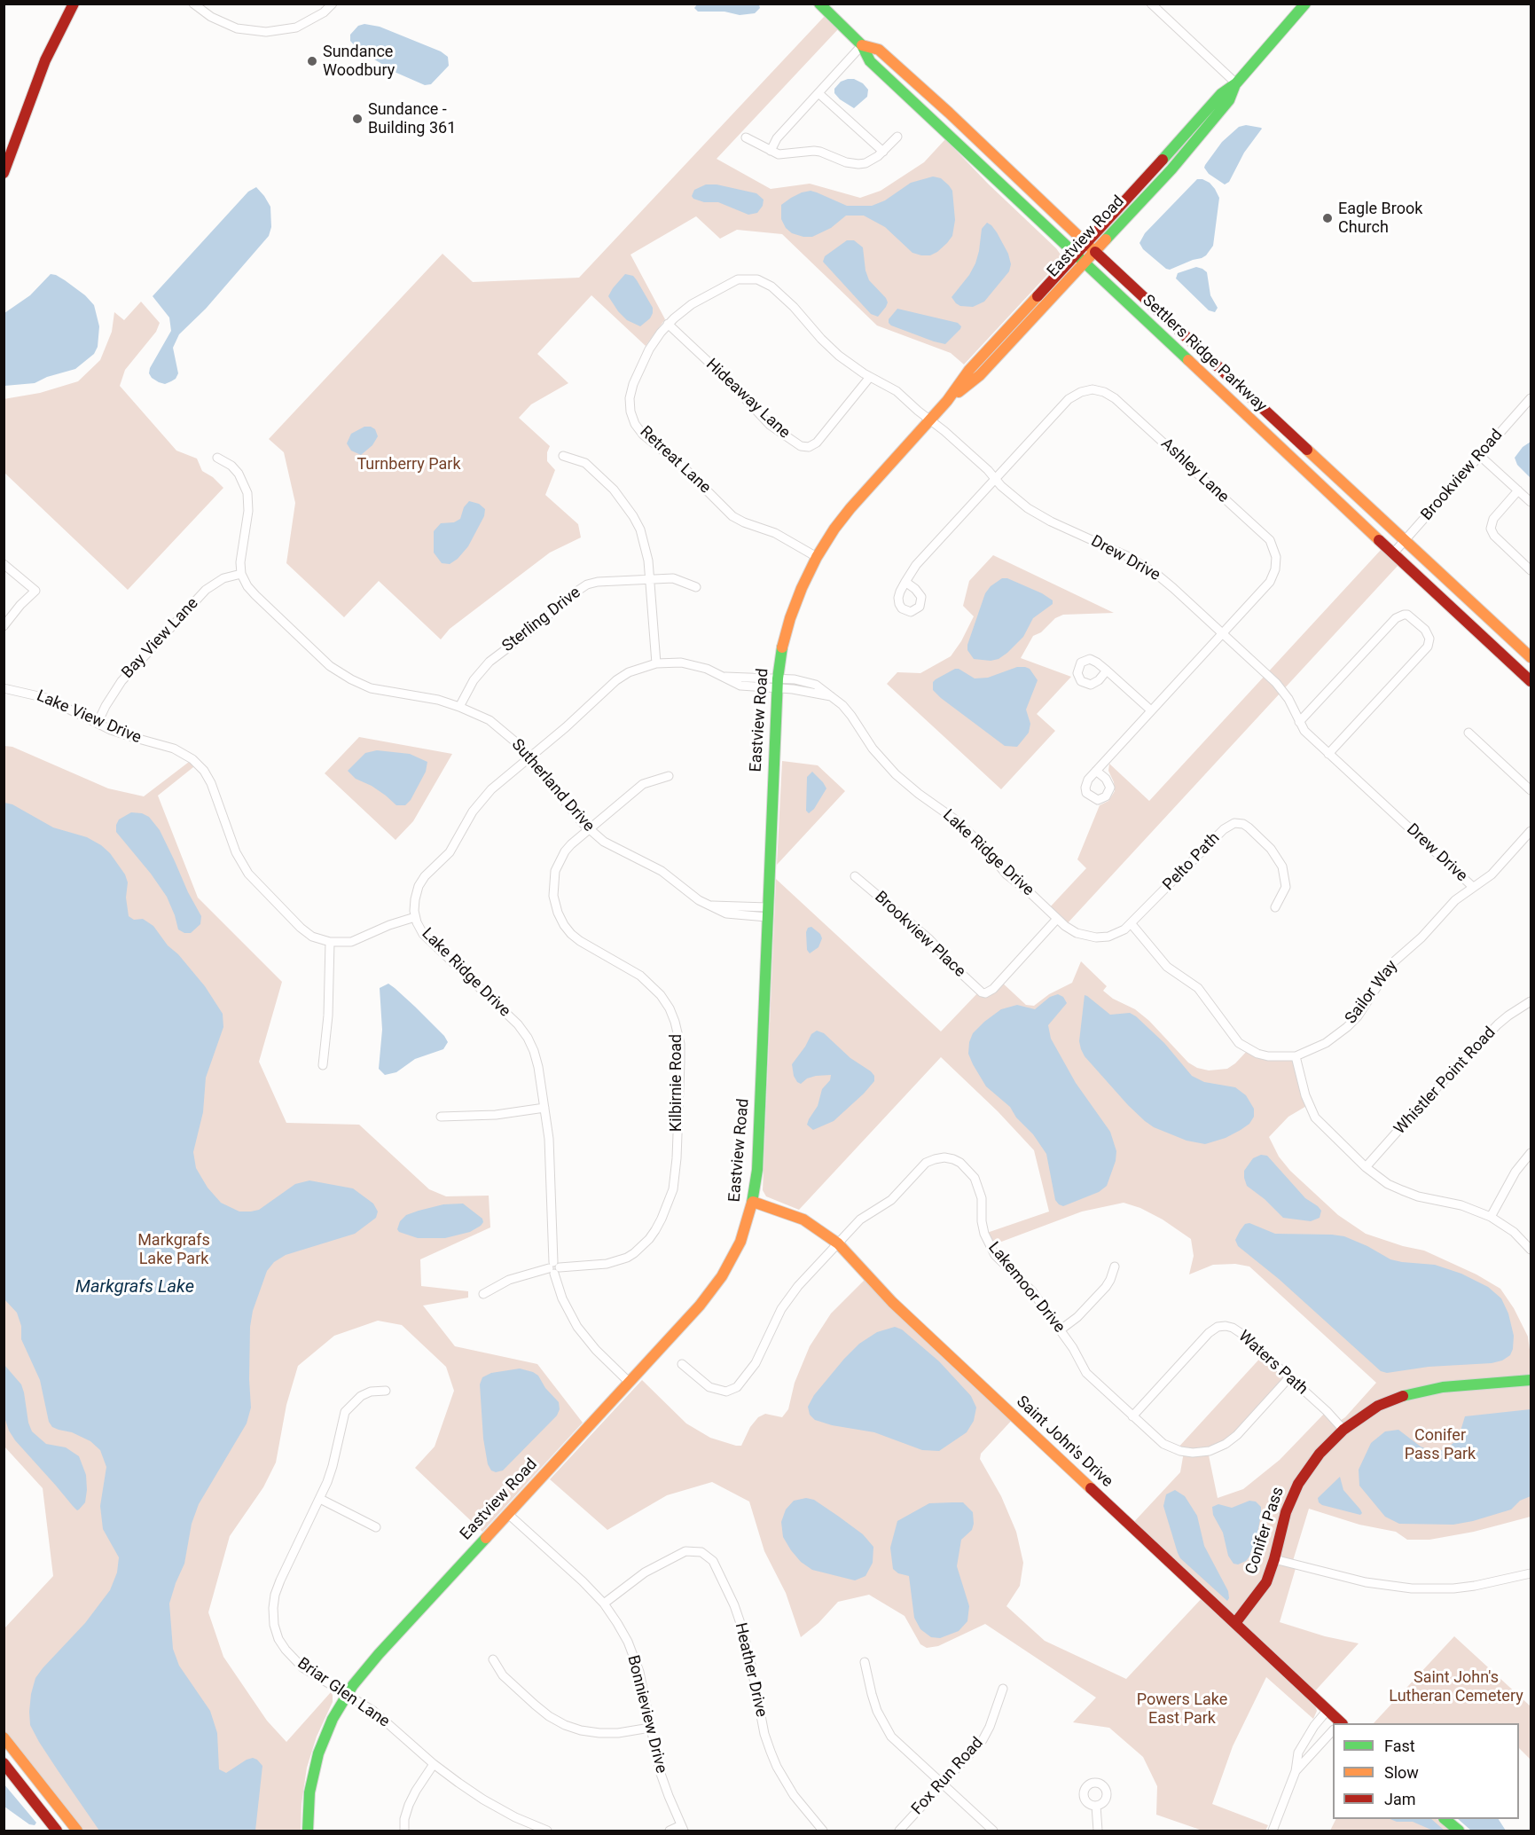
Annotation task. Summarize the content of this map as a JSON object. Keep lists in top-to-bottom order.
{
  "streets": {
    "street": [
      "Eastview Road",
      "Settlers Ridge Parkway",
      "Hideaway Lane",
      "Retreat Lane",
      "Ashley Lane",
      "Brookview Road",
      "Drew Drive",
      "Sterling Drive",
      "Bay View Lane",
      "Lake View Drive",
      "Sutherland Drive",
      "Lake Ridge Drive",
      "Pelto Path",
      "Brookview Place",
      "Sailor Way",
      "Whistler Point Road",
      "Kilbirnie Road",
      "Lakemoor Drive",
      "Waters Path",
      "Saint John's Drive",
      "Conifer Pass",
      "Heather Drive",
      "Briar Glen Lane",
      "Bonnieview Drive",
      "Fox Run Road"
    ]
  },
  "crossings": [
    ["Eastview Road", "Settlers Ridge Parkway"],
    ["Eastview Road", "Retreat Lane"],
    ["Eastview Road", "Drew Drive"],
    ["Eastview Road", "Sutherland Drive"],
    ["Eastview Road", "Lake Ridge Drive"],
    ["Eastview Road", "Saint John's Drive"],
    ["Eastview Road", "Briar Glen Lane"],
    ["Eastview Road", "Bonnieview Drive"],
    ["Settlers Ridge Parkway", "Brookview Road"],
    ["Hideaway Lane", "Retreat Lane"],
    ["Retreat Lane", "Drew Drive"],
    ["Ashley Lane", "Drew Drive"],
    ["Drew Drive", "Sailor Way"],
    ["Sterling Drive", "Sutherland Drive"],
    ["Bay View Lane", "Lake View Drive"],
    ["Bay View Lane", "Sutherland Drive"],
    ["Lake View Drive", "Lake Ridge Drive"],
    ["Sutherland Drive", "Lake Ridge Drive"],
    ["Sutherland Drive", "Kilbirnie Road"],
    ["Lake Ridge Drive", "Pelto Path"],
    ["Lake Ridge Drive", "Brookview Place"],
    ["Lake Ridge Drive", "Kilbirnie Road"],
    ["Pelto Path", "Brookview Place"],
    ["Pelto Path", "Sailor Way"],
    ["Lakemoor Drive", "Waters Path"],
    ["Lakemoor Drive", "Saint John's Drive"],
    ["Waters Path", "Conifer Pass"],
    ["Saint John's Drive", "Conifer Pass"],
    ["Heather Drive", "Bonnieview Drive"]
  ],
  "water": ["Markgrafs Lake"],
  "parks": [
    "Turnberry Park",
    "Markgrafs Lake Park",
    "Conifer Pass Park",
    "Saint John's Lutheran Cemetery",
    "Powers Lake East Park"
  ],
  "places": ["Sundance Woodbury", "Sundance - Building 361", "Eagle Brook Church"],
  "legend": ["Fast", "Slow", "Jam"]
}
